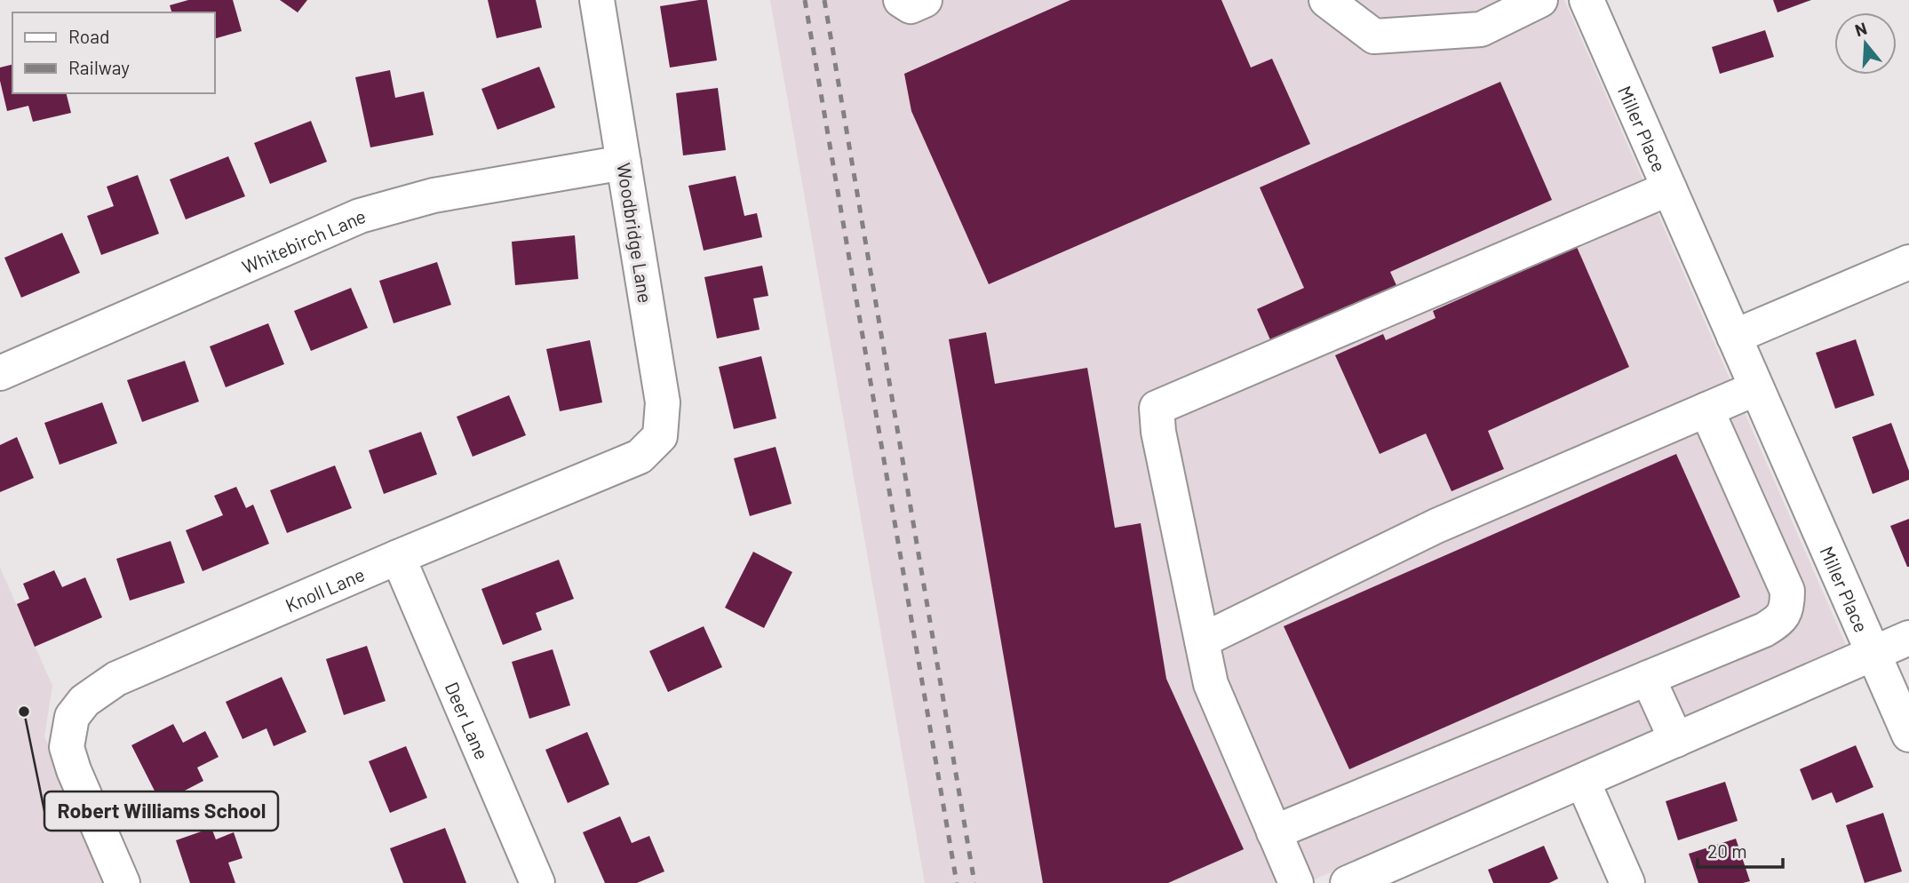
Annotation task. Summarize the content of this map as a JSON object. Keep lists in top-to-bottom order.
{
  "streets": {
    "street": [
      "Miller Place",
      "Woodbridge Lane",
      "Whitebirch Lane",
      "Knoll Lane",
      "Deer Lane"
    ]
  },
  "crossings": [
    ["Woodbridge Lane", "Whitebirch Lane"],
    ["Woodbridge Lane", "Knoll Lane"],
    ["Knoll Lane", "Deer Lane"]
  ],
  "places": ["Robert Williams School"],
  "legend": ["Road", "Railway"],
  "scale_bar": "20 m",
  "north": "top"
}
